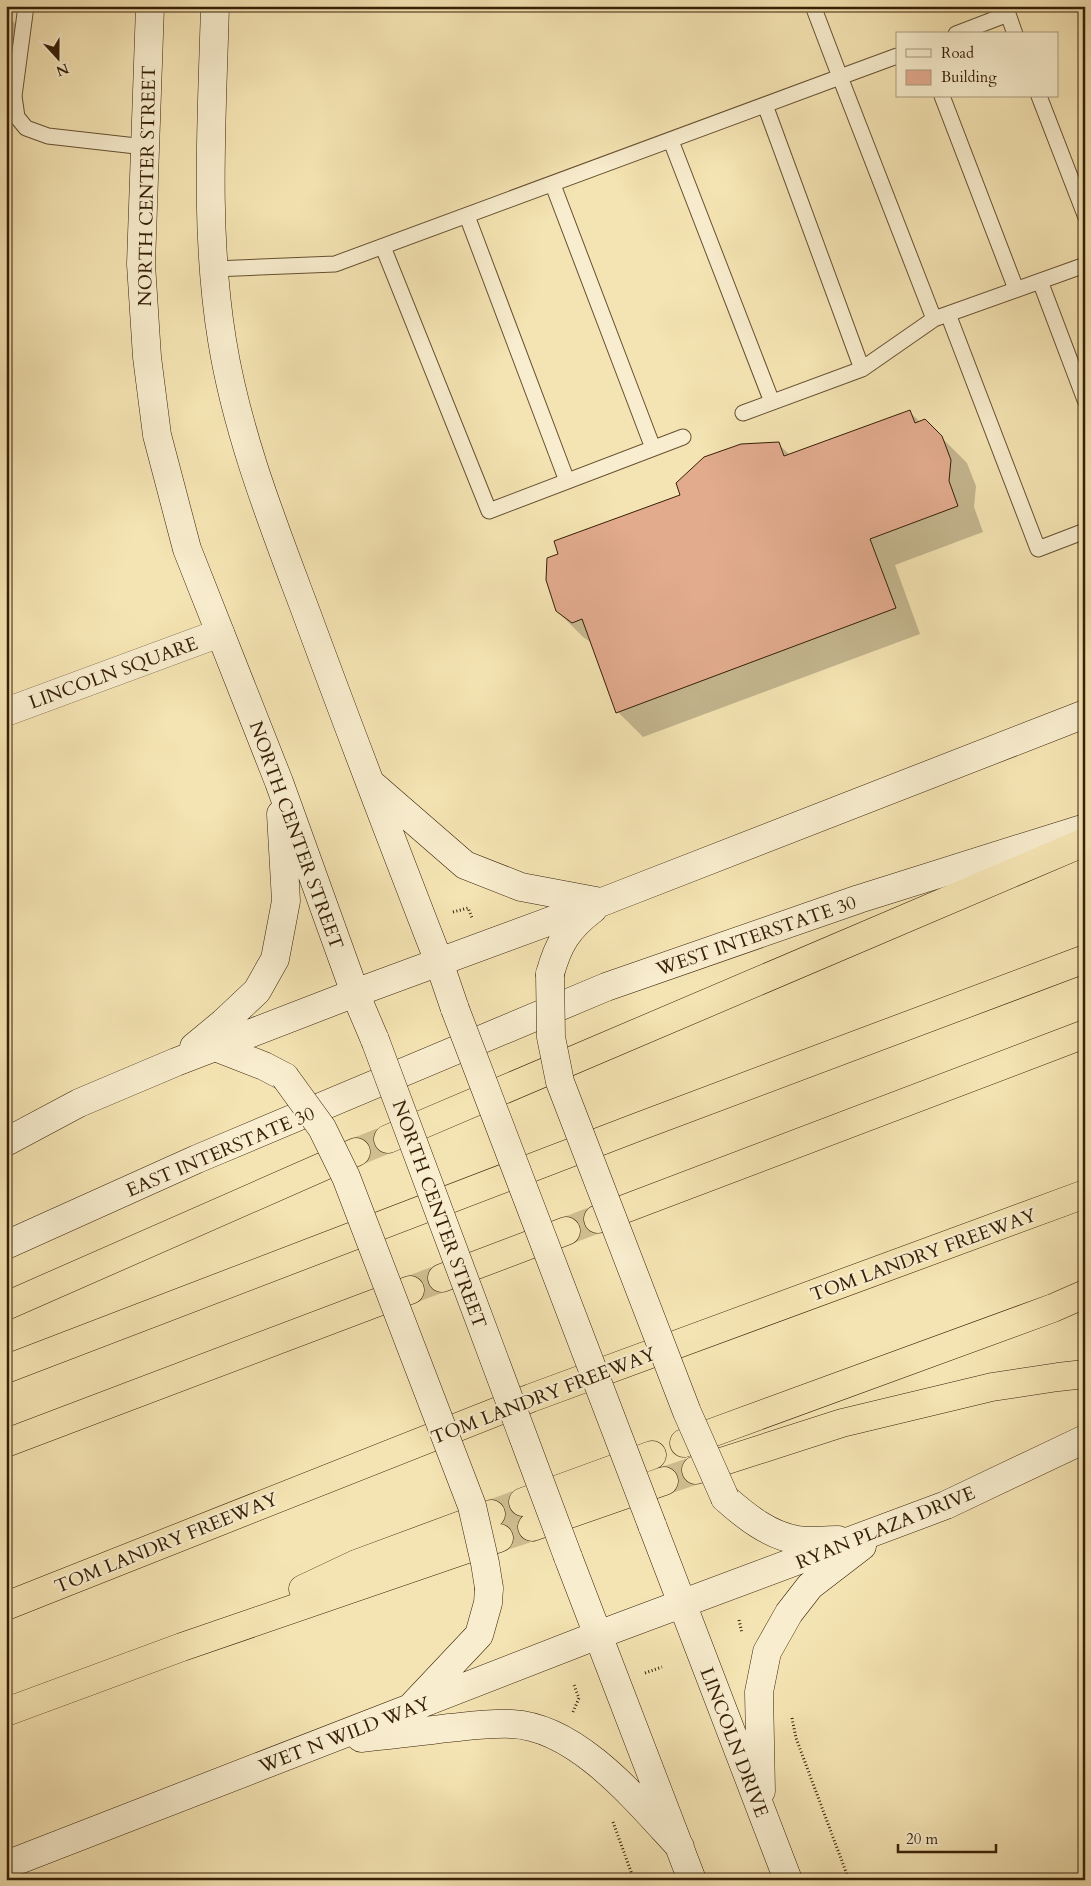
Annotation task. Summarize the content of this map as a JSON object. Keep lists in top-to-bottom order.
{
  "streets": {
    "highway": ["TOM LANDRY FREEWAY"],
    "main road": [
      "NORTH CENTER STREET",
      "LINCOLN SQUARE",
      "WEST INTERSTATE 30",
      "EAST INTERSTATE 30",
      "RYAN PLAZA DRIVE",
      "WET N WILD WAY",
      "LINCOLN DRIVE"
    ]
  },
  "crossings": [
    ["NORTH CENTER STREET", "LINCOLN SQUARE"],
    ["NORTH CENTER STREET", "WET N WILD WAY"],
    ["WEST INTERSTATE 30", "EAST INTERSTATE 30"],
    ["RYAN PLAZA DRIVE", "WET N WILD WAY"],
    ["RYAN PLAZA DRIVE", "LINCOLN DRIVE"],
    ["WET N WILD WAY", "LINCOLN DRIVE"]
  ],
  "legend": ["Road", "Building"],
  "scale_bar": "20 m",
  "north": "bottom"
}
